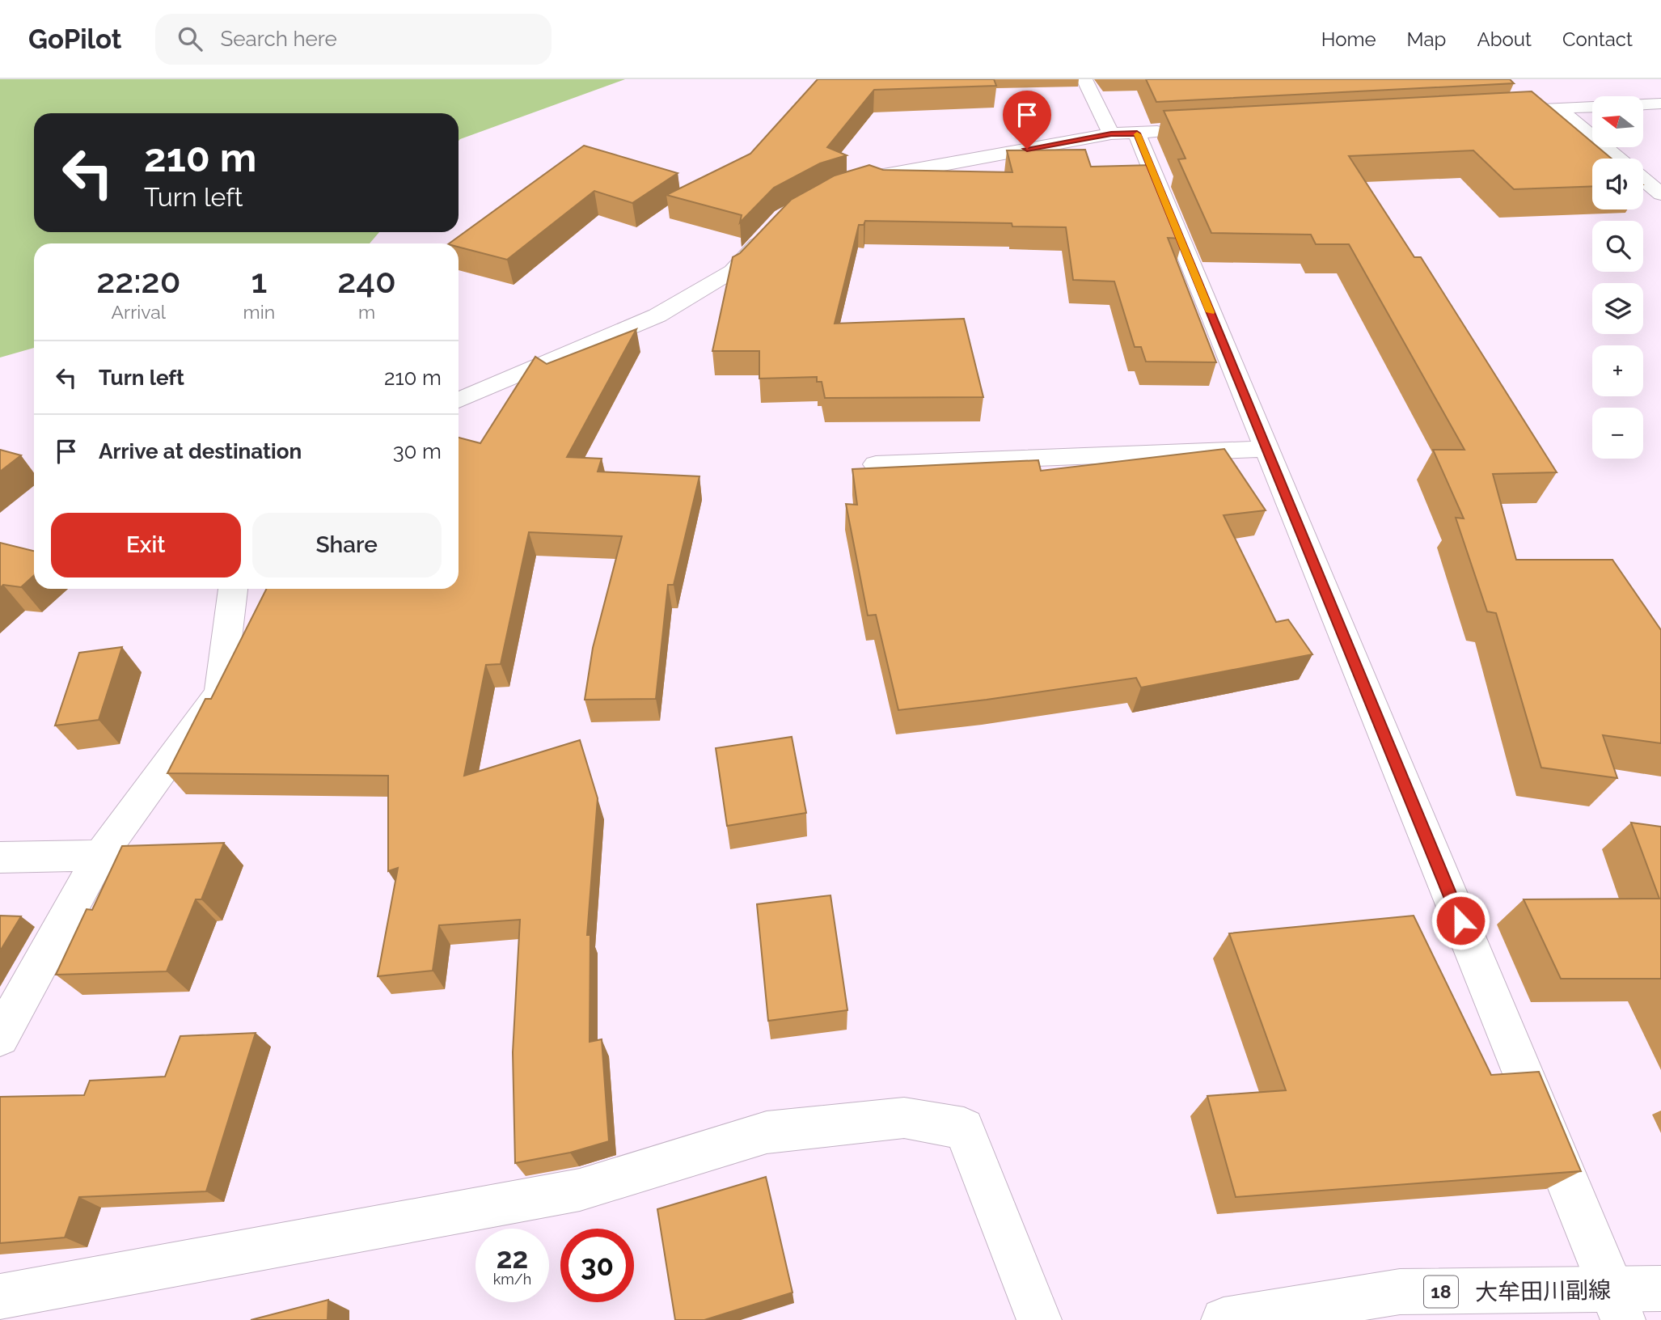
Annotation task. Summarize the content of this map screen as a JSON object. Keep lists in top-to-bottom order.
{
  "streets": {
    "street": ["大牟田川副線", "18"]
  },
  "north": "left",
  "page": {
    "header": "GoPilot",
    "search": "Search here",
    "nav": [
      "Home",
      "Map",
      "About",
      "Contact"
    ],
    "map_buttons": ["+", "−"],
    "turn": ["210 m", "Turn left"],
    "eta": [
      "22:20",
      "Arrival",
      "1",
      "min",
      "240",
      "m"
    ],
    "list": [
      {
        "name": "Turn left",
        "value": "210 m"
      },
      {
        "name": "Arrive at destination",
        "value": "30 m"
      }
    ],
    "buttons": ["Exit", "Share"],
    "speed": "22 km/h",
    "limit": "30"
  }
}
